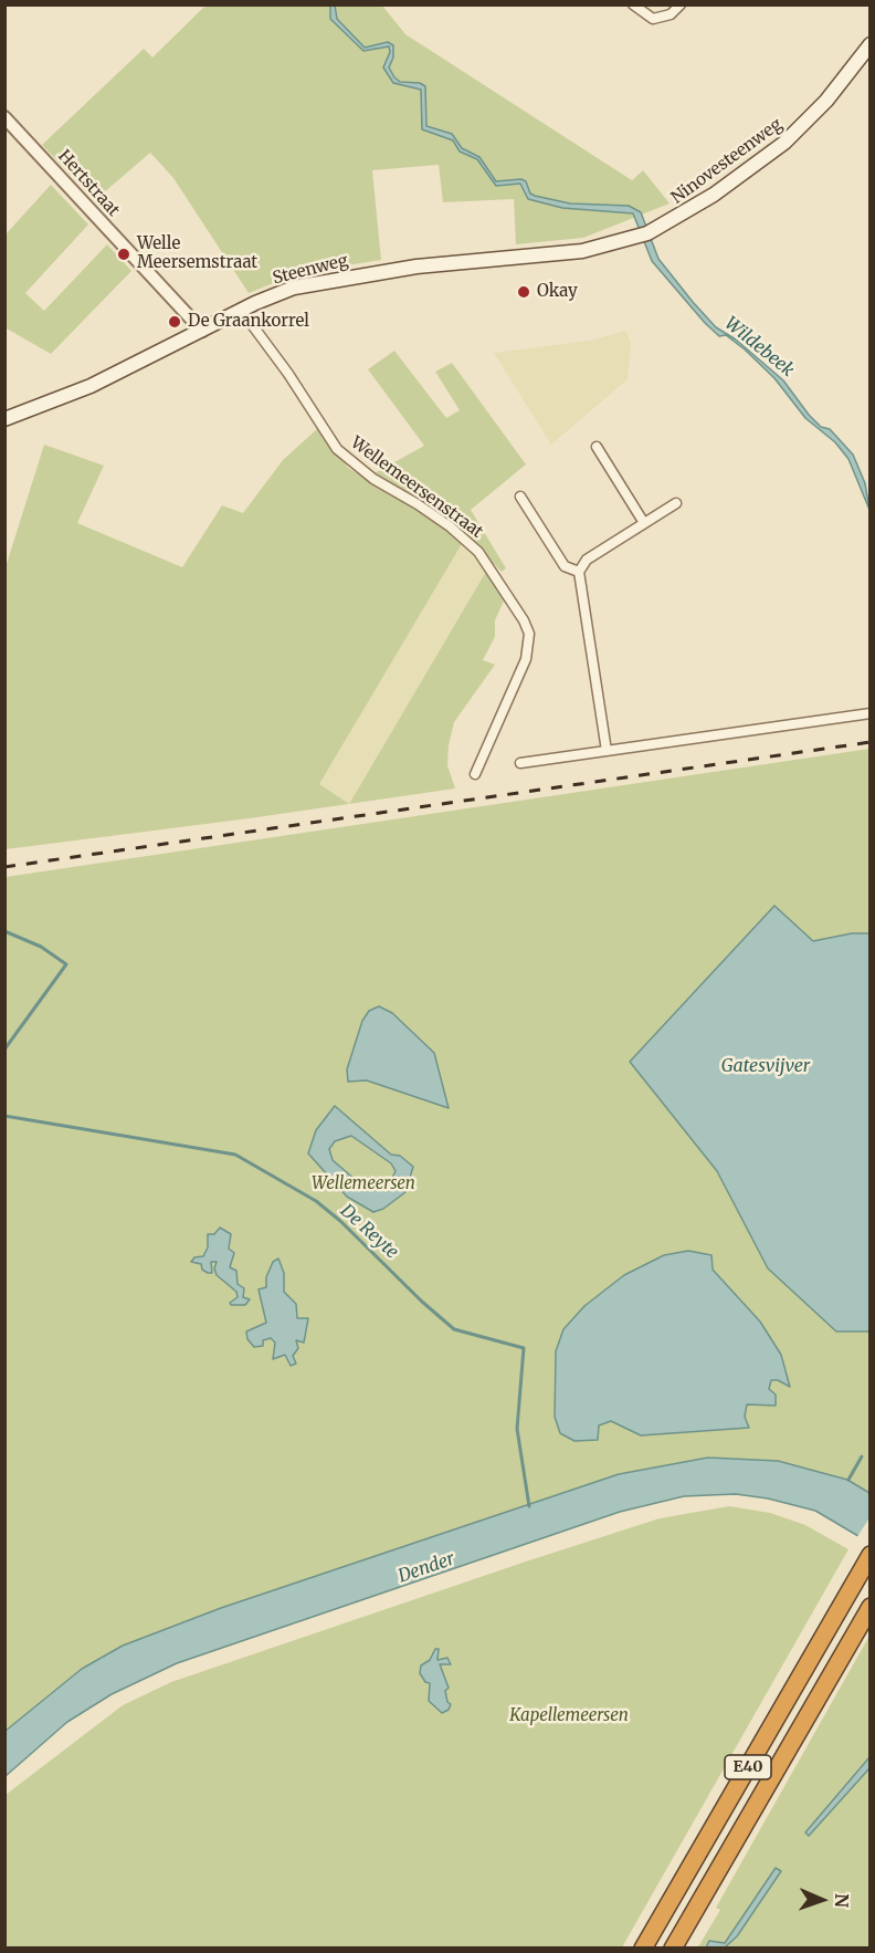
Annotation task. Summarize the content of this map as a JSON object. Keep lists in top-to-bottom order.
{
  "streets": {
    "highway": ["E40"],
    "main road": ["Ninovesteenweg", "Steenweg"],
    "street": ["Hertstraat", "Wellemeersenstraat"]
  },
  "crossings": [
    ["Ninovesteenweg", "Steenweg"],
    ["Hertstraat", "Steenweg"],
    ["Steenweg", "Wellemeersenstraat"]
  ],
  "water": [
    "Wildebeek",
    "Gatesvijver",
    "De Reyte",
    "Dender"
  ],
  "parks": ["Wellemeersen", "Kapellemeersen"],
  "places": ["Welle Meersemstraat", "Okay", "De Graankorrel"],
  "north": "right"
}
